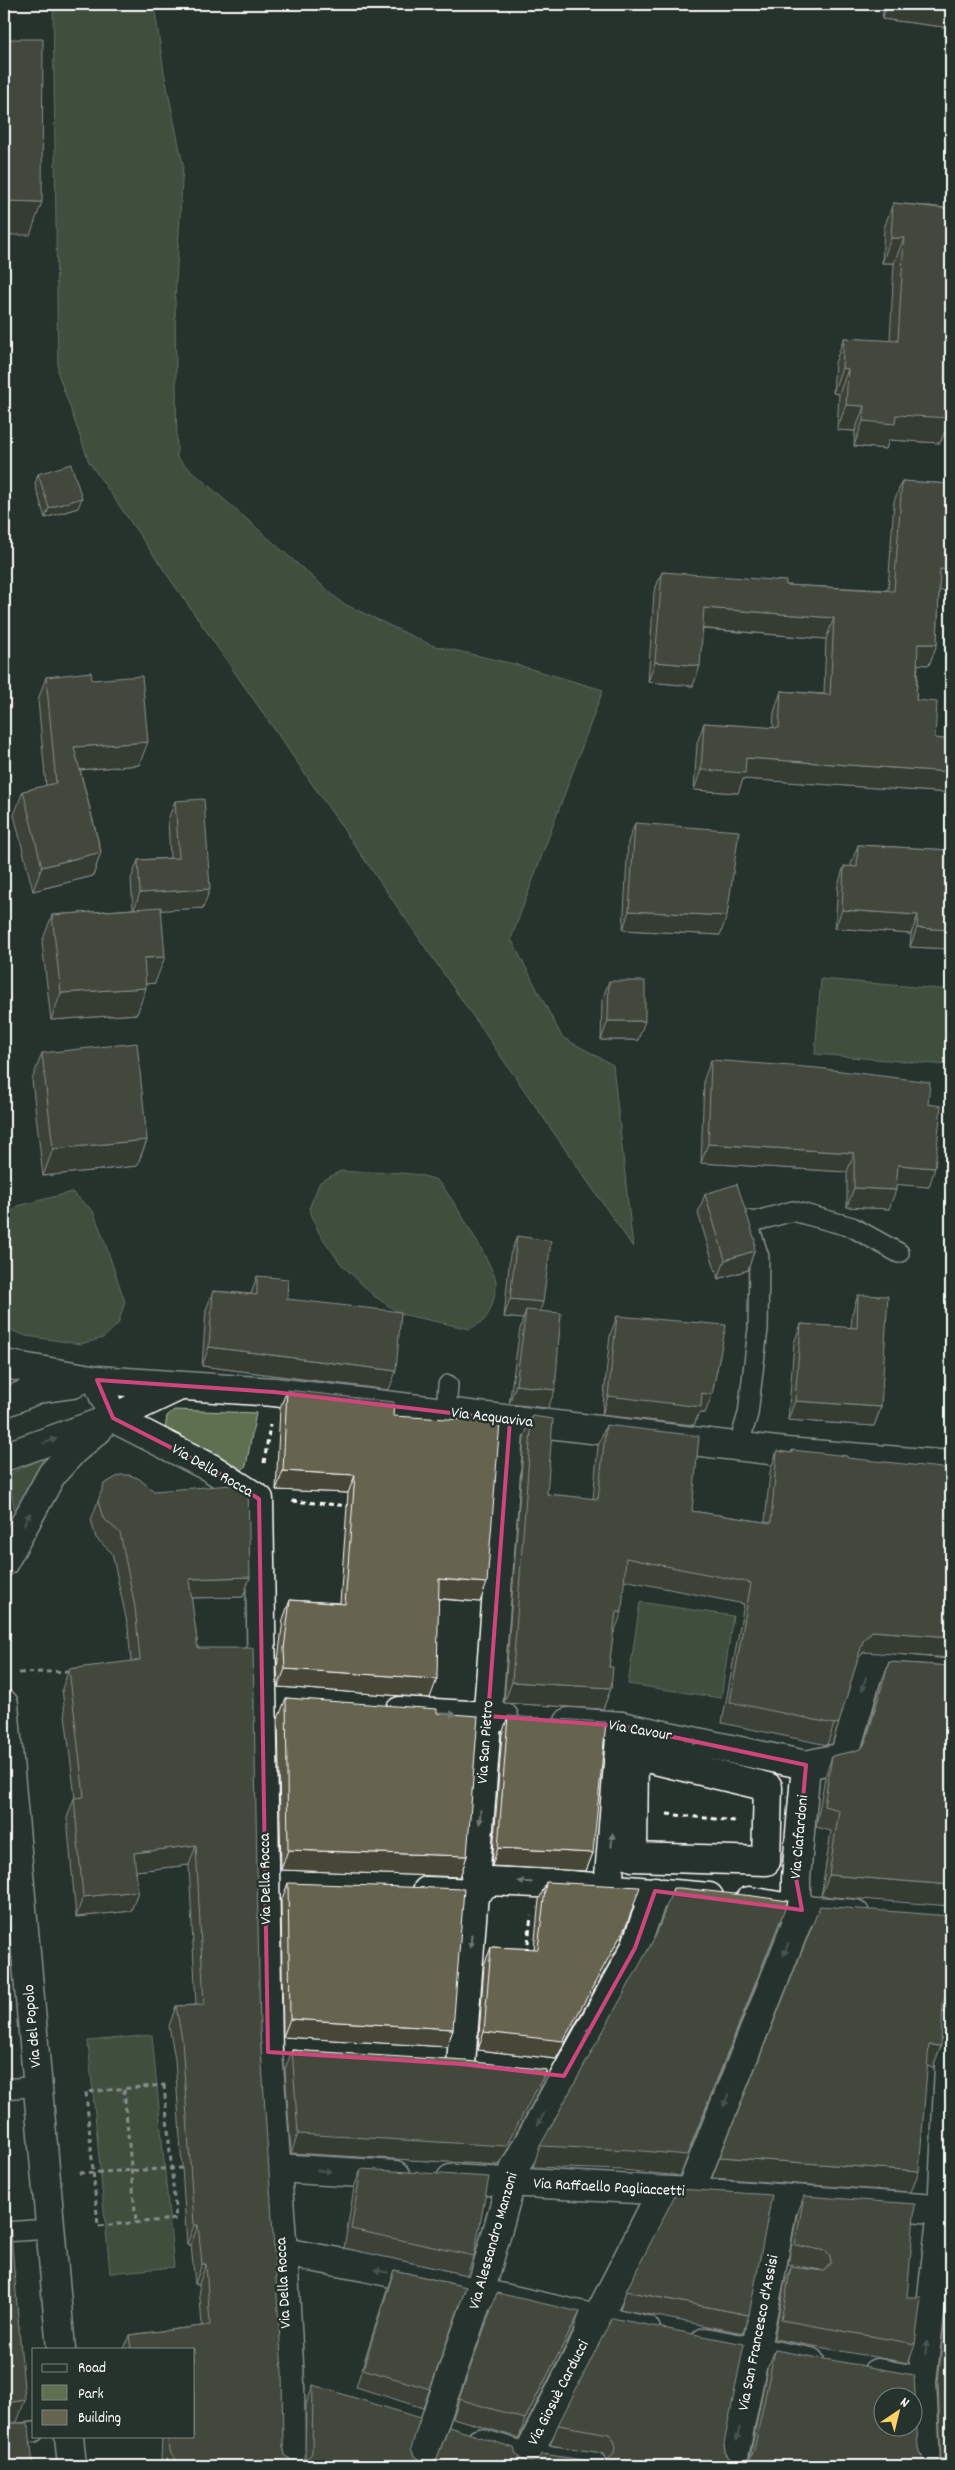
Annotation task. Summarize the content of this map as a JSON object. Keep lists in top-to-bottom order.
{
  "streets": {
    "street": [
      "Via Acquaviva",
      "Via Della Rocca",
      "Via Cavour",
      "Via San Pietro",
      "Via Ciafardoni",
      "Via del Popolo",
      "Via Raffaello Pagliaccetti",
      "Via Alessandro Manzoni",
      "Via San Francesco d'Assisi",
      "Via Giosuè Carducci"
    ]
  },
  "crossings": [
    ["Via Acquaviva", "Via Della Rocca"],
    ["Via Acquaviva", "Via San Pietro"],
    ["Via Della Rocca", "Via Raffaello Pagliaccetti"],
    ["Via Cavour", "Via San Pietro"],
    ["Via Cavour", "Via Ciafardoni"],
    ["Via Raffaello Pagliaccetti", "Via Alessandro Manzoni"],
    ["Via Raffaello Pagliaccetti", "Via San Francesco d'Assisi"],
    ["Via Raffaello Pagliaccetti", "Via Giosuè Carducci"]
  ],
  "legend": ["Road", "Park", "Building"],
  "north": "top right"
}
